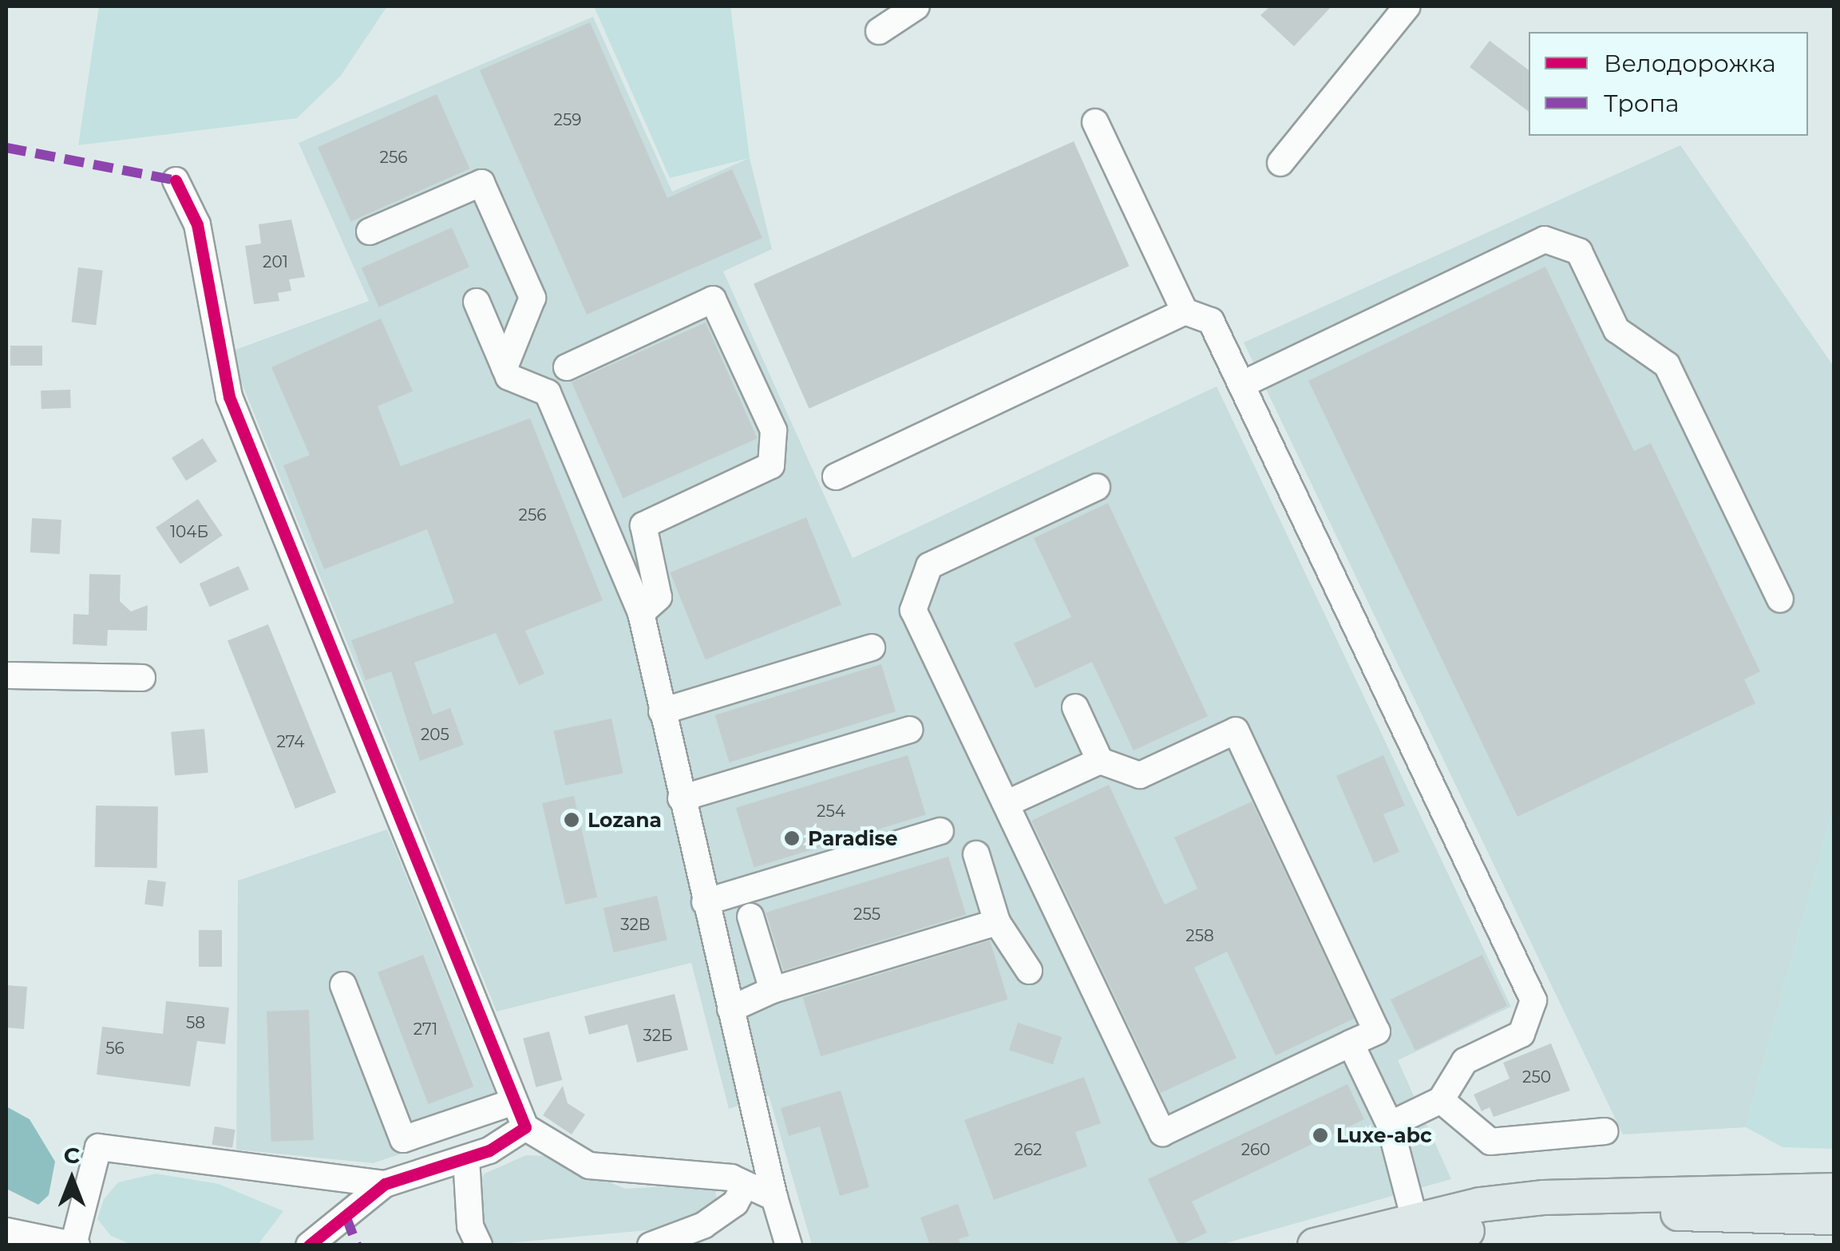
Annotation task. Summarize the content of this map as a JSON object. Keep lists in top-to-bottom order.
{
  "places": ["Lozana", "Paradise", "Luxe-abc"],
  "house_numbers": [
    "259",
    "256",
    "201",
    "256",
    "104Б",
    "205",
    "274",
    "254",
    "255",
    "32В",
    "258",
    "58",
    "271",
    "32Б",
    "56",
    "250",
    "262",
    "260"
  ],
  "legend": ["Велодорожка", "Тропа"],
  "north": "top"
}
